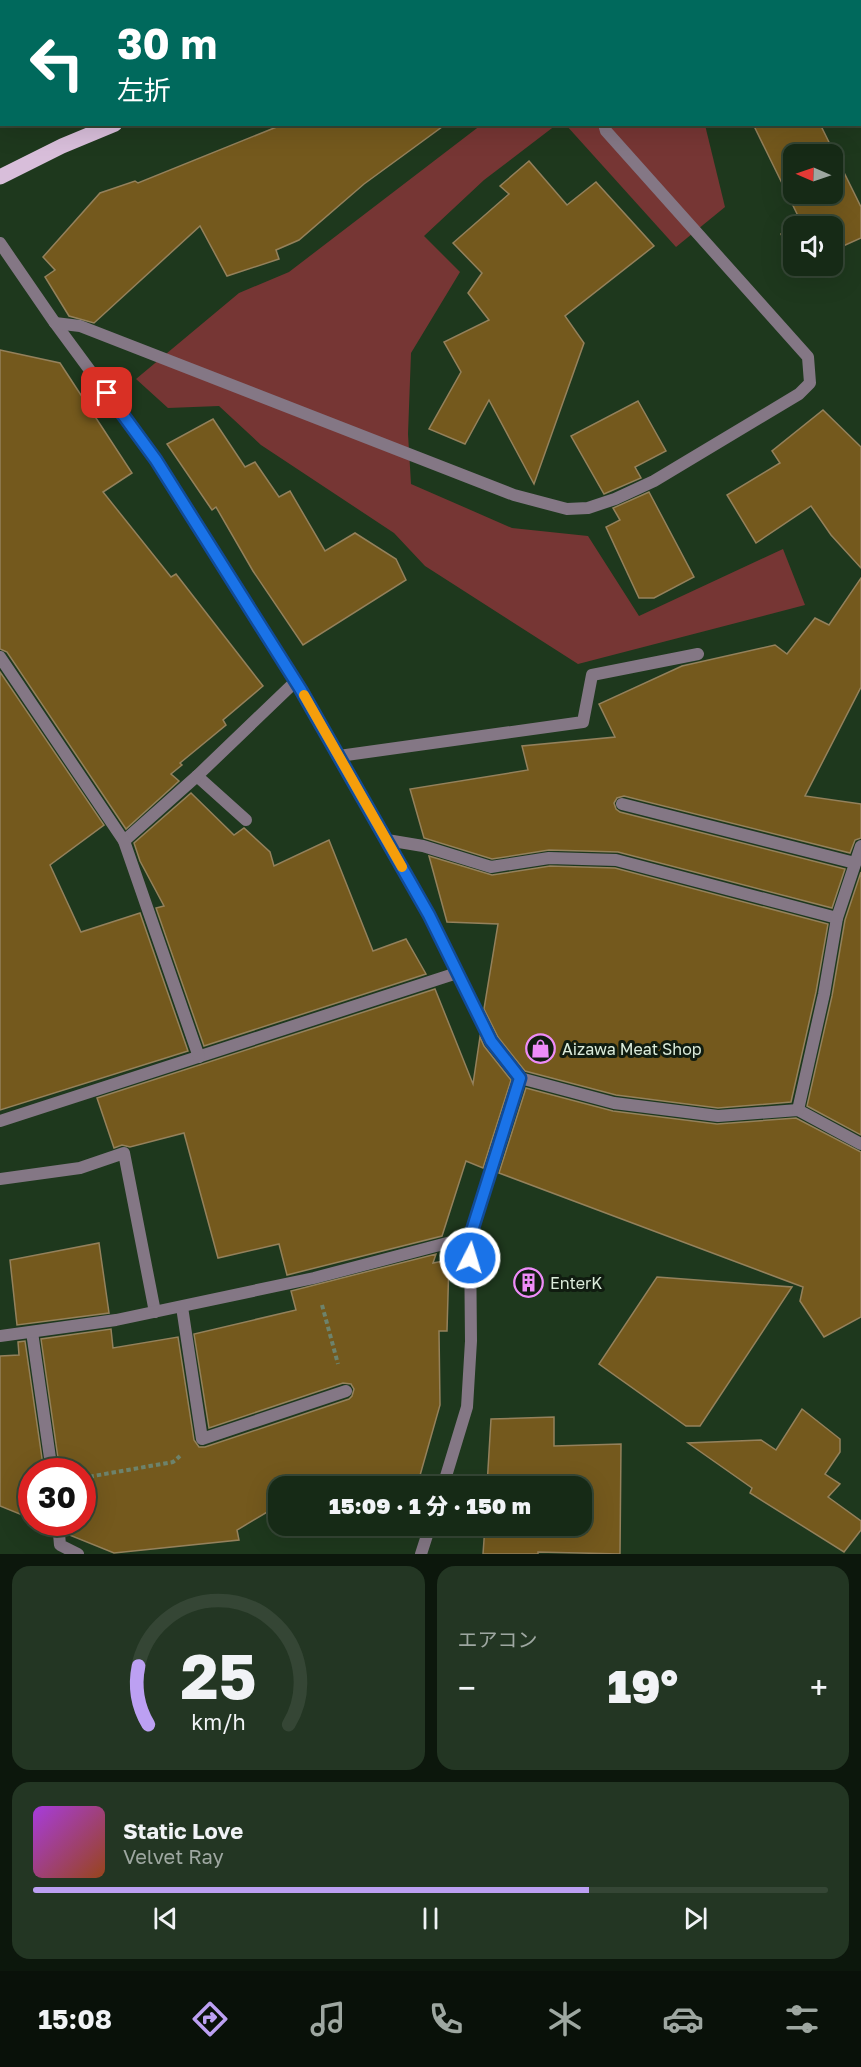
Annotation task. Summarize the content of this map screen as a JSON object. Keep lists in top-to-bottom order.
{
  "places": {
    "shop": ["Aizawa Meat Shop"],
    "building": ["EnterK"]
  },
  "north": "left",
  "page": {
    "turn": ["30 m", "左折"],
    "limit": "30",
    "trip": "15:09 · 1 分 · 150 m",
    "tile": "エアコン",
    "heat": ["−", "19°", "+"],
    "song": ["Static Love", "Velvet Ray"],
    "tabs": "15:08",
    "gauge": ["25", "km/h"]
  }
}
